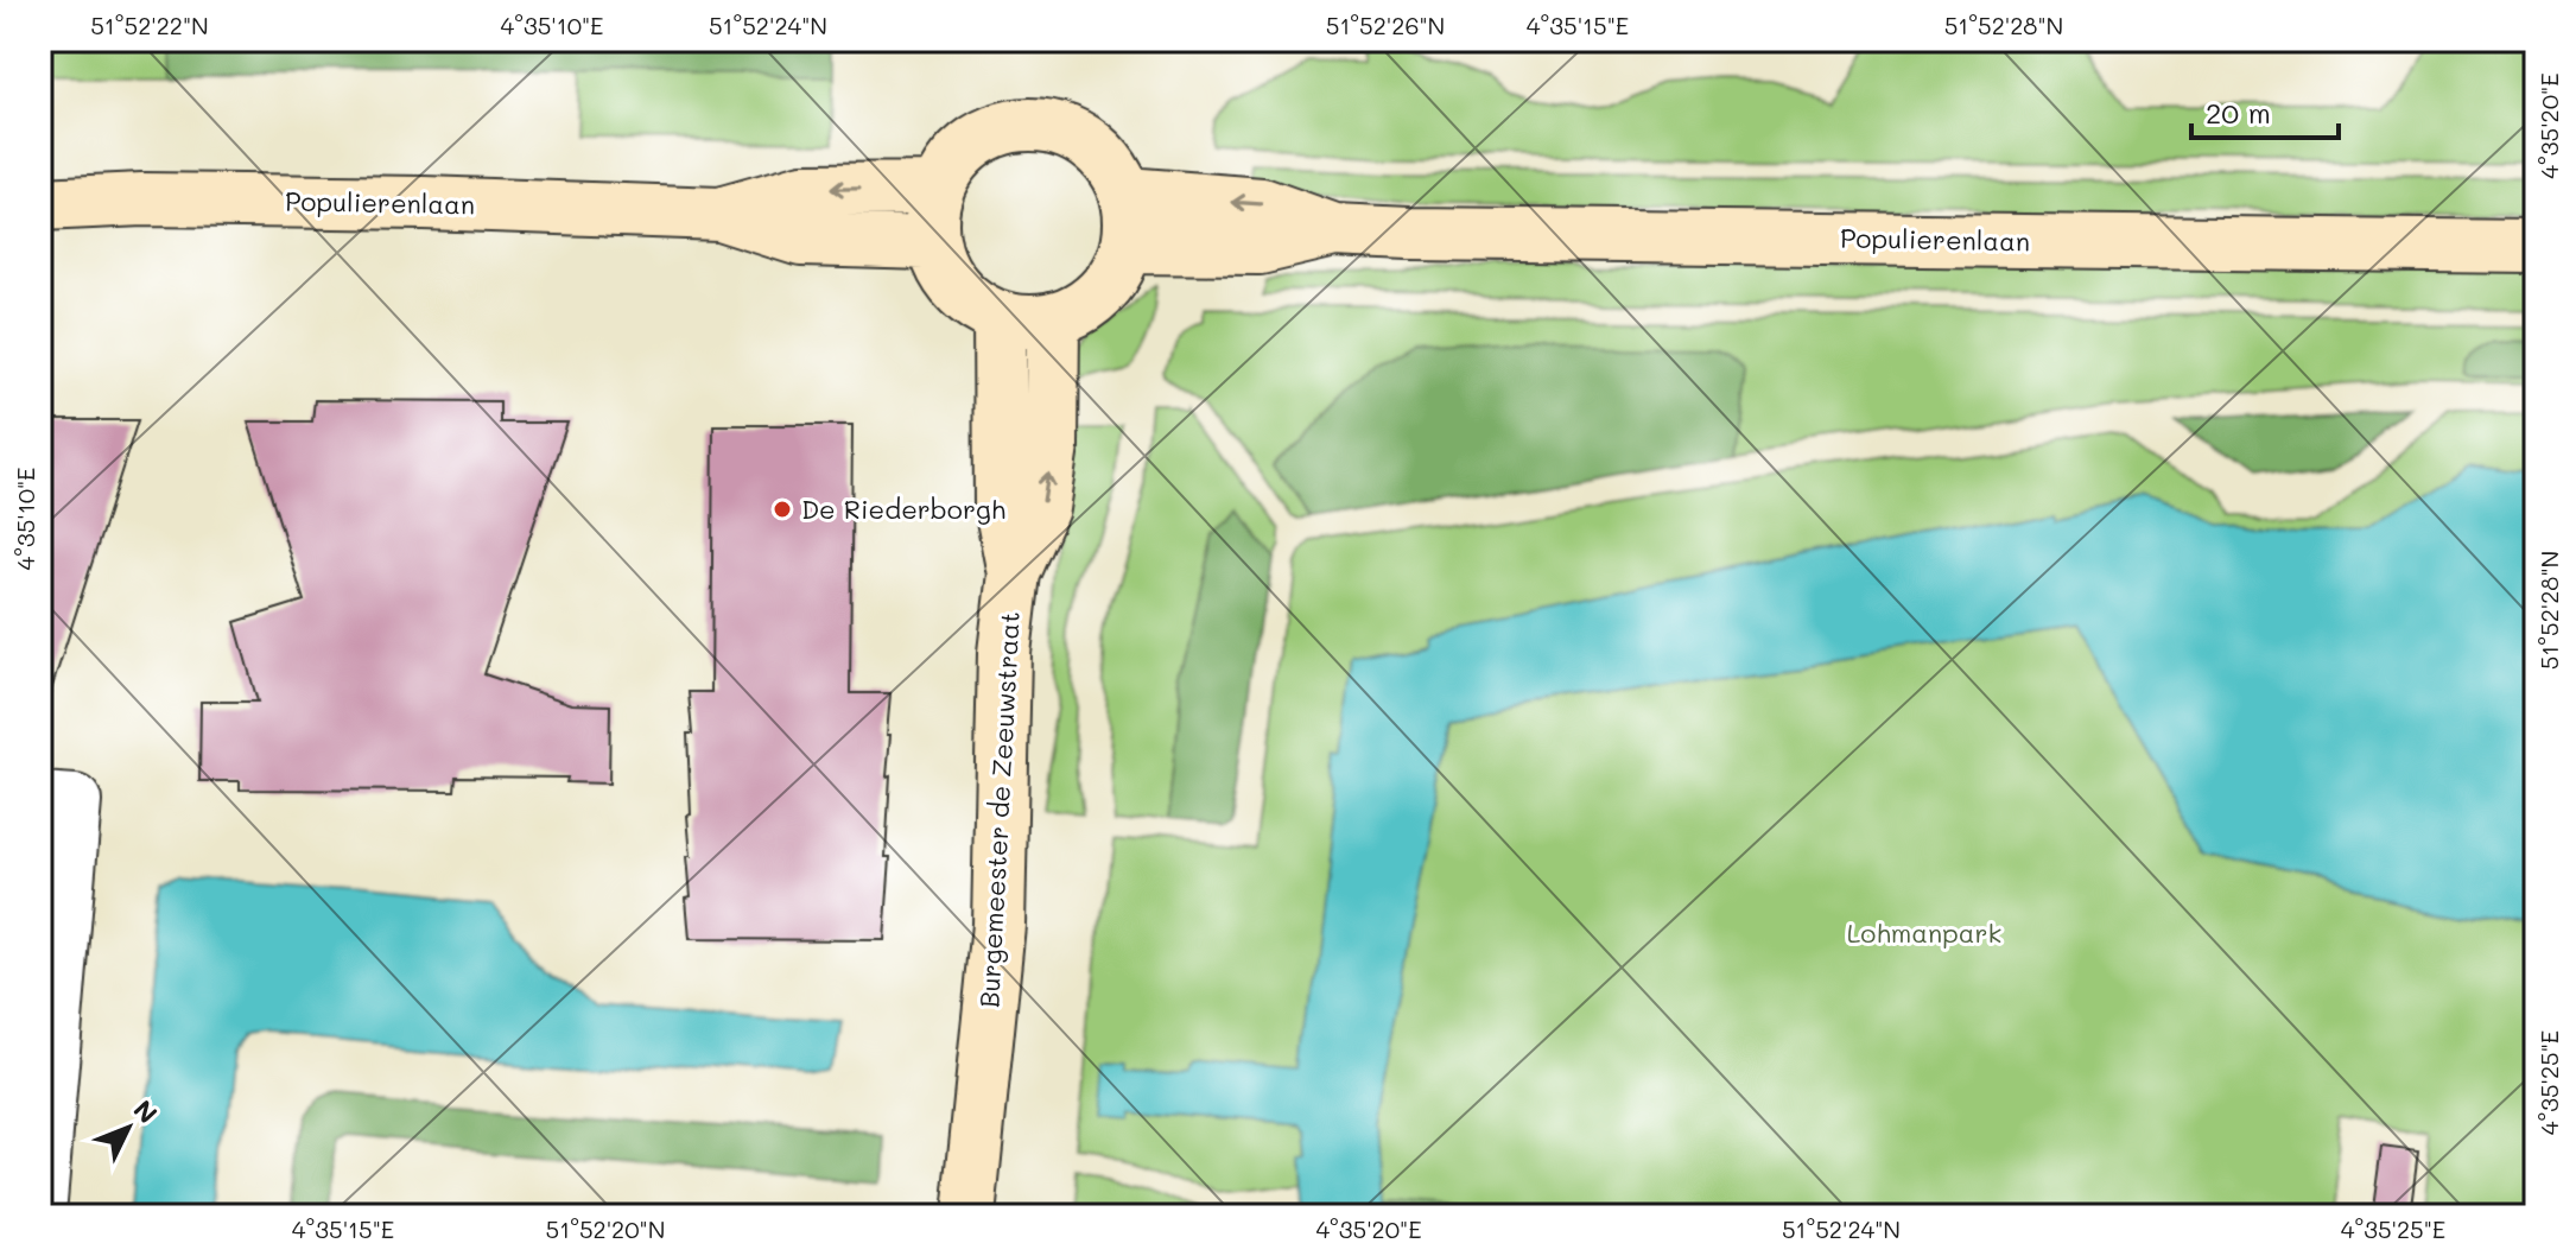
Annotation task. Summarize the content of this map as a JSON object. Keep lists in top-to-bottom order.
{
  "streets": {
    "street": ["Populierenlaan", "Burgemeester de Zeeuwstraat"]
  },
  "crossings": [
    ["Populierenlaan", "Burgemeester de Zeeuwstraat"]
  ],
  "parks": ["Lohmanpark"],
  "places": ["De Riederborgh"],
  "scale_bar": "20 m",
  "north": "top right",
  "coordinates": [
    "51°52'22\"N",
    "4°35'10\"E",
    "51°52'24\"N",
    "51°52'26\"N",
    "4°35'15\"E",
    "51°52'28\"N",
    "4°35'20\"E",
    "4°35'25\"E",
    "51°52'20\"N"
  ]
}
